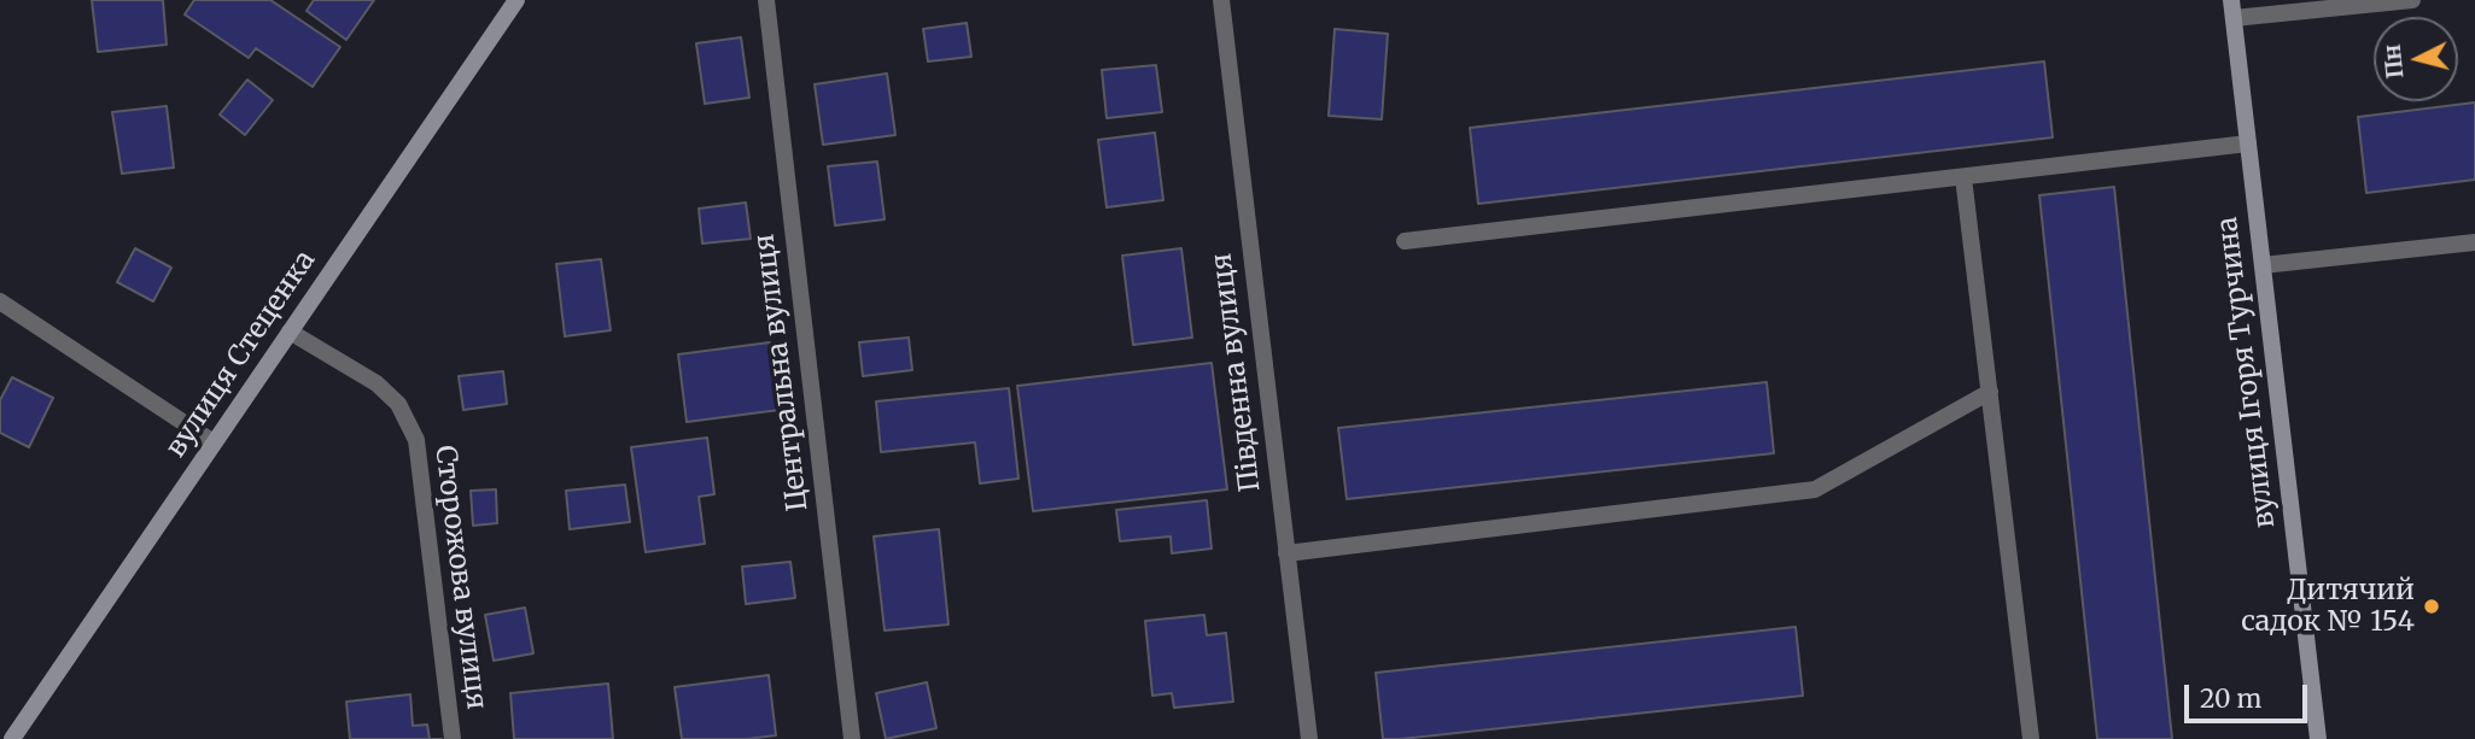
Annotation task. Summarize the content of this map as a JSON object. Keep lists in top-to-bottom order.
{
  "streets": {
    "main road": ["вулиця Стеценка", "вулиця Ігоря Турчина"],
    "street": ["Центральна вулиця", "Південна вулиця", "Сторожова вулиця"]
  },
  "crossings": [
    ["вулиця Стеценка", "Сторожова вулиця"]
  ],
  "places": ["Дитячий садок № 154"],
  "scale_bar": "20 m",
  "north": "left"
}
